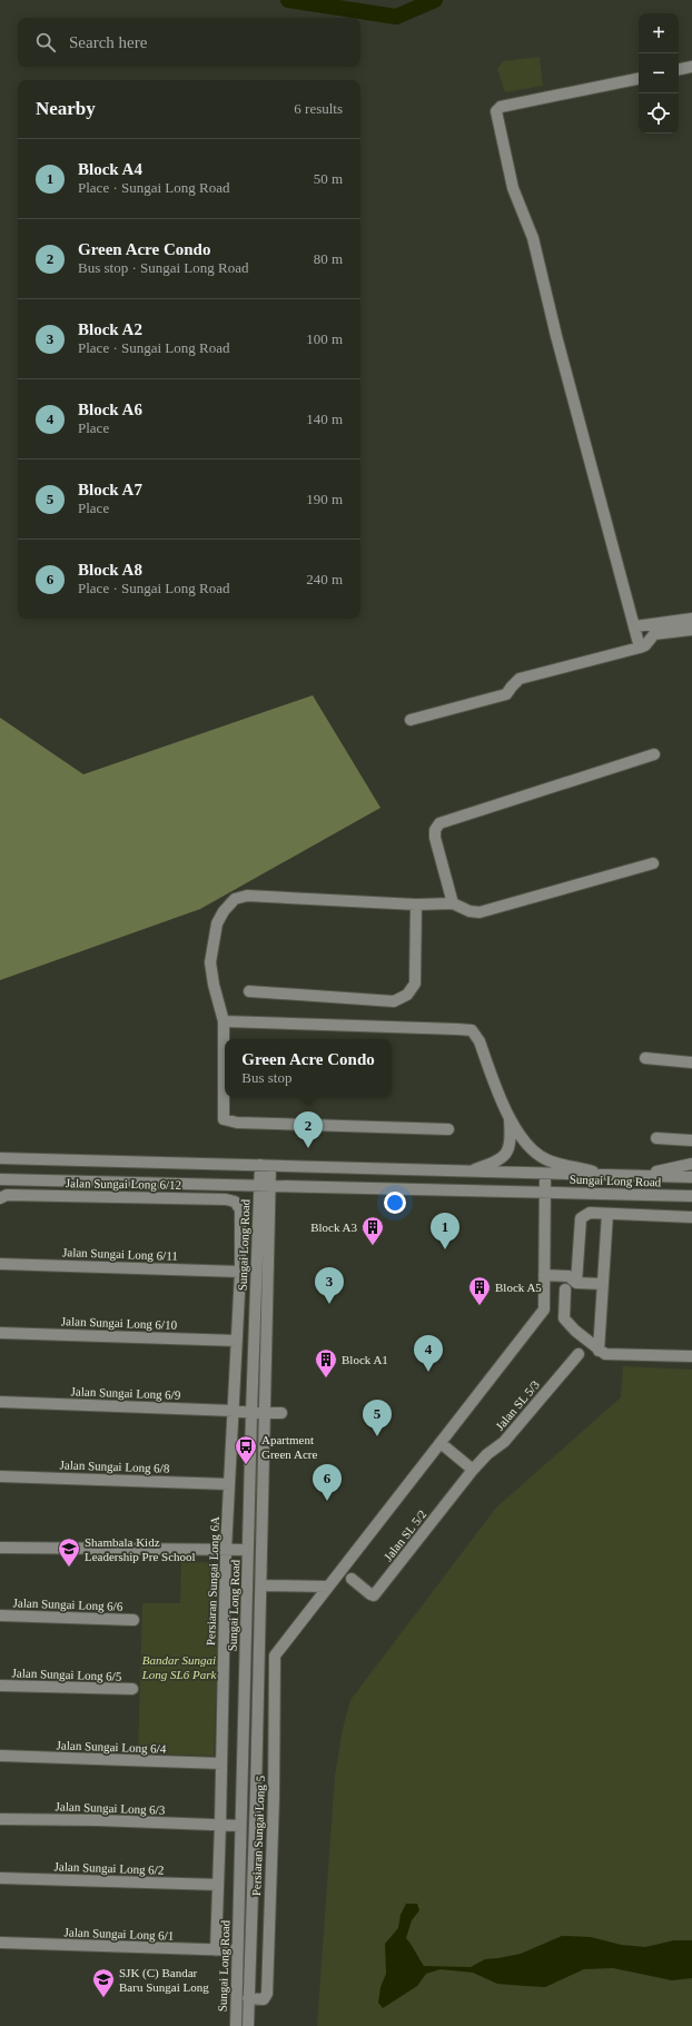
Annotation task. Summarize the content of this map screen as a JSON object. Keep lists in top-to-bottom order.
{
  "streets": {
    "street": [
      "Sungai Long Road",
      "Jalan Sungai Long 6/12",
      "Jalan Sungai Long 6/11",
      "Jalan Sungai Long 6/10",
      "Jalan Sungai Long 6/9",
      "Jalan SL 5/3",
      "Jalan Sungai Long 6/8",
      "Jalan SL 5/2",
      "Persiaran Sungai Long 6A",
      "Jalan Sungai Long 6/6",
      "Jalan Sungai Long 6/5",
      "Jalan Sungai Long 6/4",
      "Jalan Sungai Long 6/3",
      "Persiaran Sungai Long 5",
      "Jalan Sungai Long 6/2",
      "Jalan Sungai Long 6/1"
    ]
  },
  "crossings": [
    ["Sungai Long Road", "Jalan Sungai Long 6/9"],
    ["Sungai Long Road", "Jalan Sungai Long 6/3"],
    ["Sungai Long Road", "Persiaran Sungai Long 5"],
    ["Sungai Long Road", "Jalan Sungai Long 6/1"],
    ["Jalan Sungai Long 6/12", "Persiaran Sungai Long 6A"],
    ["Jalan Sungai Long 6/11", "Persiaran Sungai Long 6A"],
    ["Jalan Sungai Long 6/10", "Persiaran Sungai Long 6A"],
    ["Jalan Sungai Long 6/9", "Persiaran Sungai Long 6A"],
    ["Jalan SL 5/3", "Jalan SL 5/2"],
    ["Jalan Sungai Long 6/8", "Persiaran Sungai Long 6A"],
    ["Persiaran Sungai Long 6A", "Jalan Sungai Long 6/4"],
    ["Persiaran Sungai Long 6A", "Jalan Sungai Long 6/3"],
    ["Persiaran Sungai Long 6A", "Jalan Sungai Long 6/2"],
    ["Persiaran Sungai Long 6A", "Jalan Sungai Long 6/1"]
  ],
  "parks": ["Bandar Sungai Long SL6 Park"],
  "places": {
    "building": ["Block A3", "Block A5", "Block A1"],
    "bus stop": ["Apartment Green Acre"],
    "school or university": ["Shambala Kidz Leadership Pre School", "SJK (C) Bandar Baru Sungai Long"]
  },
  "page": {
    "map_buttons": ["+", "−"],
    "search": "Search here",
    "heading": ["Nearby", "6 results"],
    "list": [
      {
        "mark": "1",
        "name": "Block A4",
        "note": "Place · Sungai Long Road",
        "value": "50 m"
      },
      {
        "mark": "2",
        "name": "Green Acre Condo",
        "note": "Bus stop · Sungai Long Road",
        "value": "80 m"
      },
      {
        "mark": "3",
        "name": "Block A2",
        "note": "Place · Sungai Long Road",
        "value": "100 m"
      },
      {
        "mark": "4",
        "name": "Block A6",
        "note": "Place",
        "value": "140 m"
      },
      {
        "mark": "5",
        "name": "Block A7",
        "note": "Place",
        "value": "190 m"
      },
      {
        "mark": "6",
        "name": "Block A8",
        "note": "Place · Sungai Long Road",
        "value": "240 m"
      }
    ],
    "popup": ["Green Acre Condo", "Bus stop"],
    "pins": [
      "2",
      "1",
      "3",
      "4",
      "5",
      "6"
    ]
  }
}
